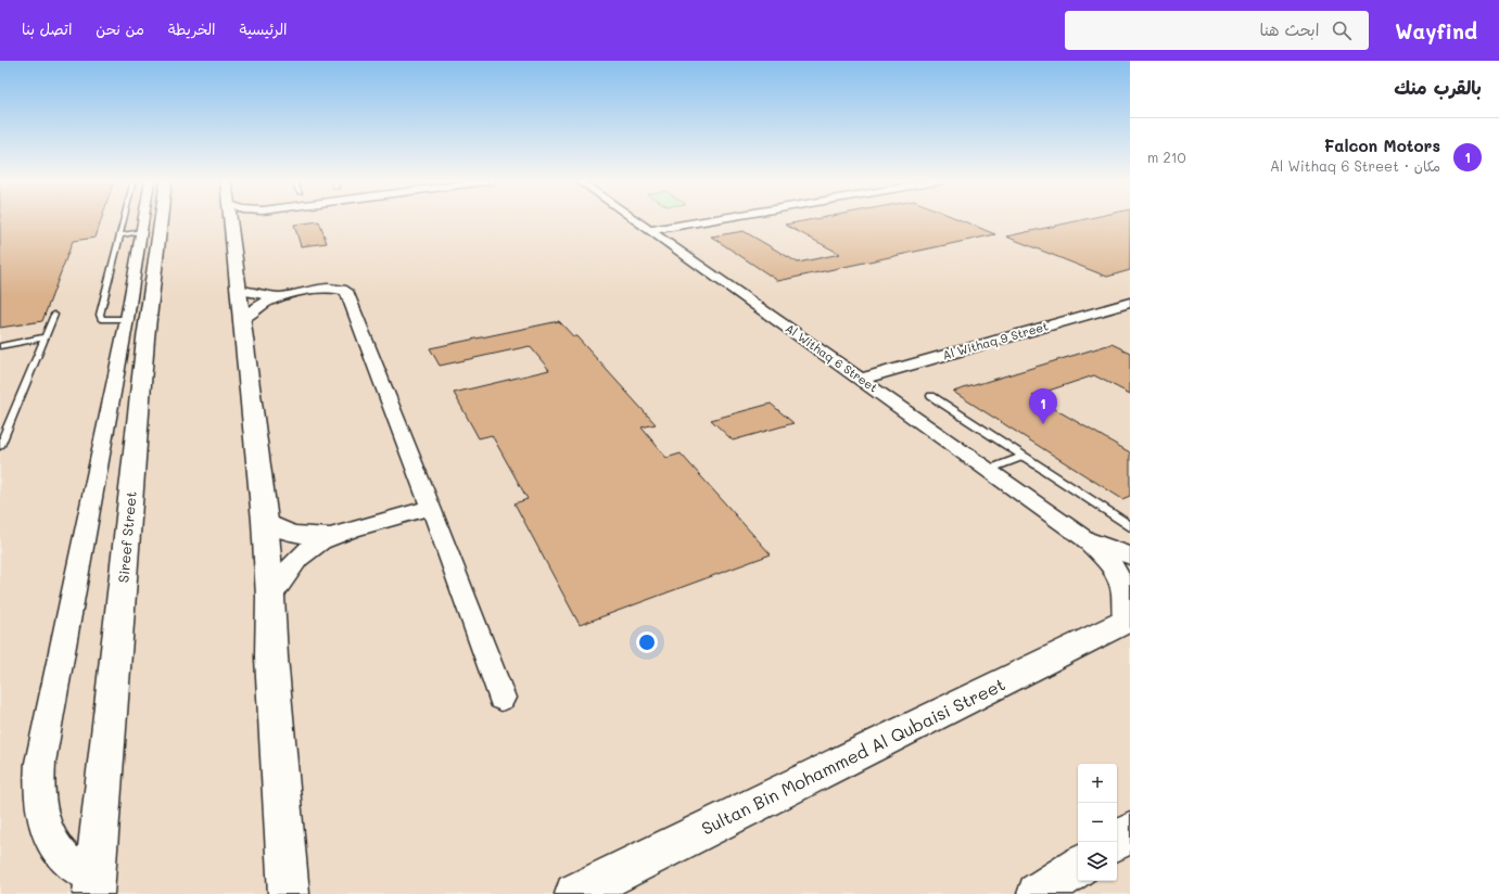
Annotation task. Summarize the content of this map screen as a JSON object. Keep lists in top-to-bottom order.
{
  "streets": {
    "street": [
      "Al Withaq 9 Street",
      "Al Withaq 6 Street",
      "Sireef Street",
      "Sultan Bin Mohammed Al Qubaisi Street"
    ]
  },
  "crossings": [
    ["Al Withaq 9 Street", "Al Withaq 6 Street"],
    ["Al Withaq 6 Street", "Sultan Bin Mohammed Al Qubaisi Street"]
  ],
  "page": {
    "header": "Wayfind",
    "search": "ابحث هنا",
    "nav": [
      "الرئيسية",
      "الخريطة",
      "من نحن",
      "اتصل بنا"
    ],
    "heading": "بالقرب منك",
    "list": [
      {
        "mark": "1",
        "name": "Falcon Motors",
        "note": "مكان · Al Withaq 6 Street",
        "value": "210 m"
      }
    ],
    "pins": "1",
    "map_buttons": ["+", "−"]
  }
}
